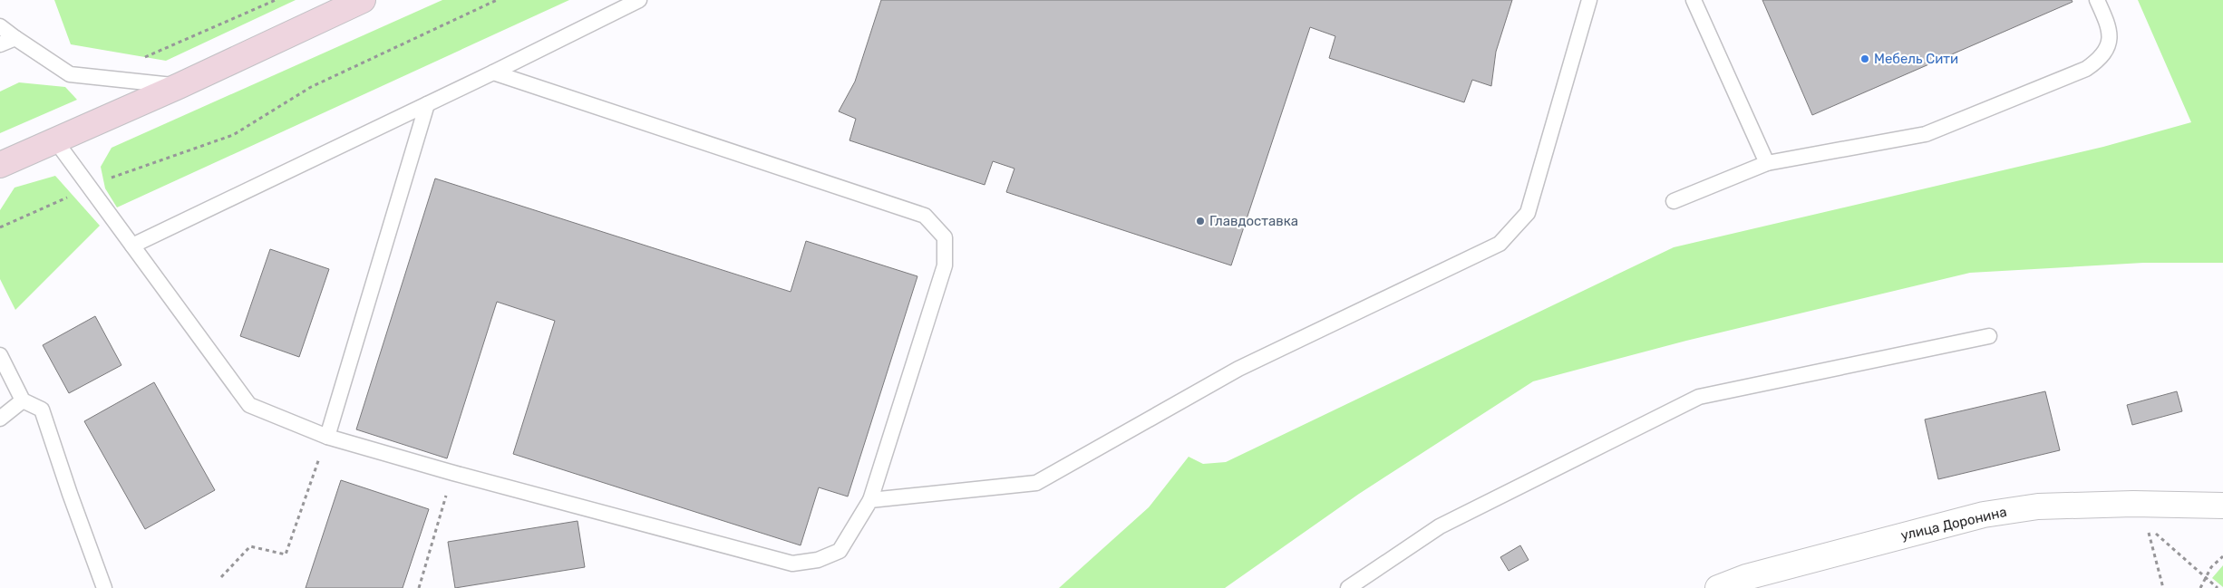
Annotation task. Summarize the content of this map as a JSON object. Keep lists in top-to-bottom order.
{
  "streets": {
    "street": ["улица Доронина"]
  },
  "places": ["Мебель Сити", "Главдоставка"]
}
